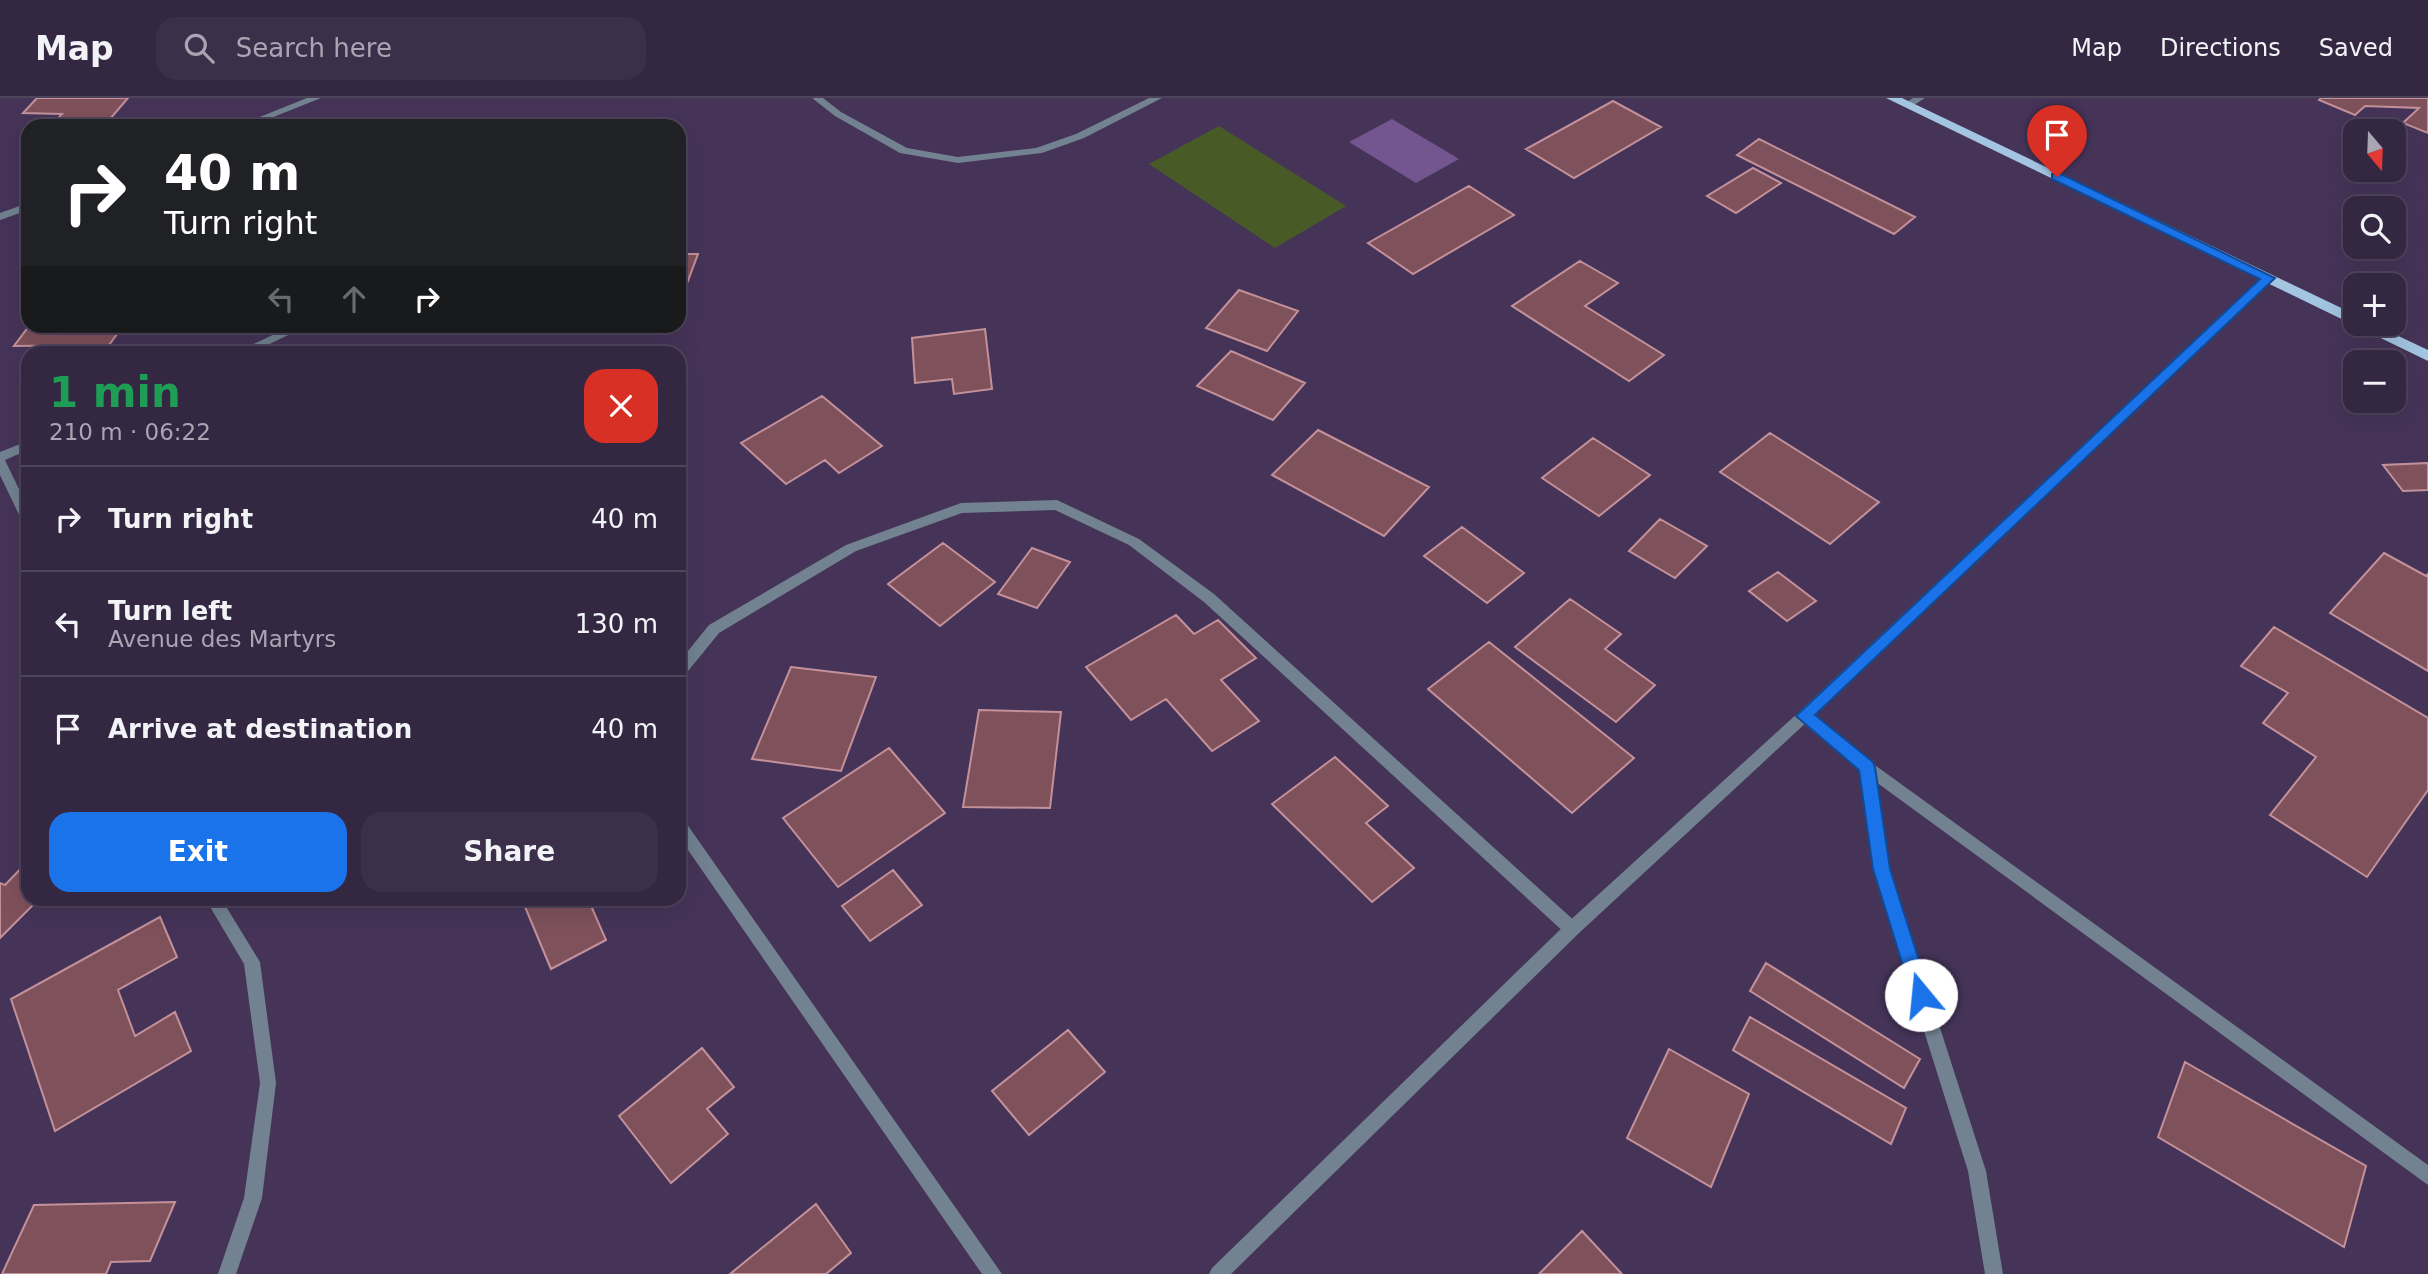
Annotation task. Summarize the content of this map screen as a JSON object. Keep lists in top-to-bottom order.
{
  "north": "bottom",
  "page": {
    "header": "Map",
    "search": "Search here",
    "nav": ["Map", "Directions", "Saved"],
    "map_buttons": ["+", "−"],
    "turn": ["40 m", "Turn right"],
    "heading": ["1 min", "210 m · 06:22"],
    "list": [
      {
        "name": "Turn right",
        "value": "40 m"
      },
      {
        "name": "Turn left",
        "note": "Avenue des Martyrs",
        "value": "130 m"
      },
      {
        "name": "Arrive at destination",
        "value": "40 m"
      }
    ],
    "buttons": ["Exit", "Share"]
  }
}
